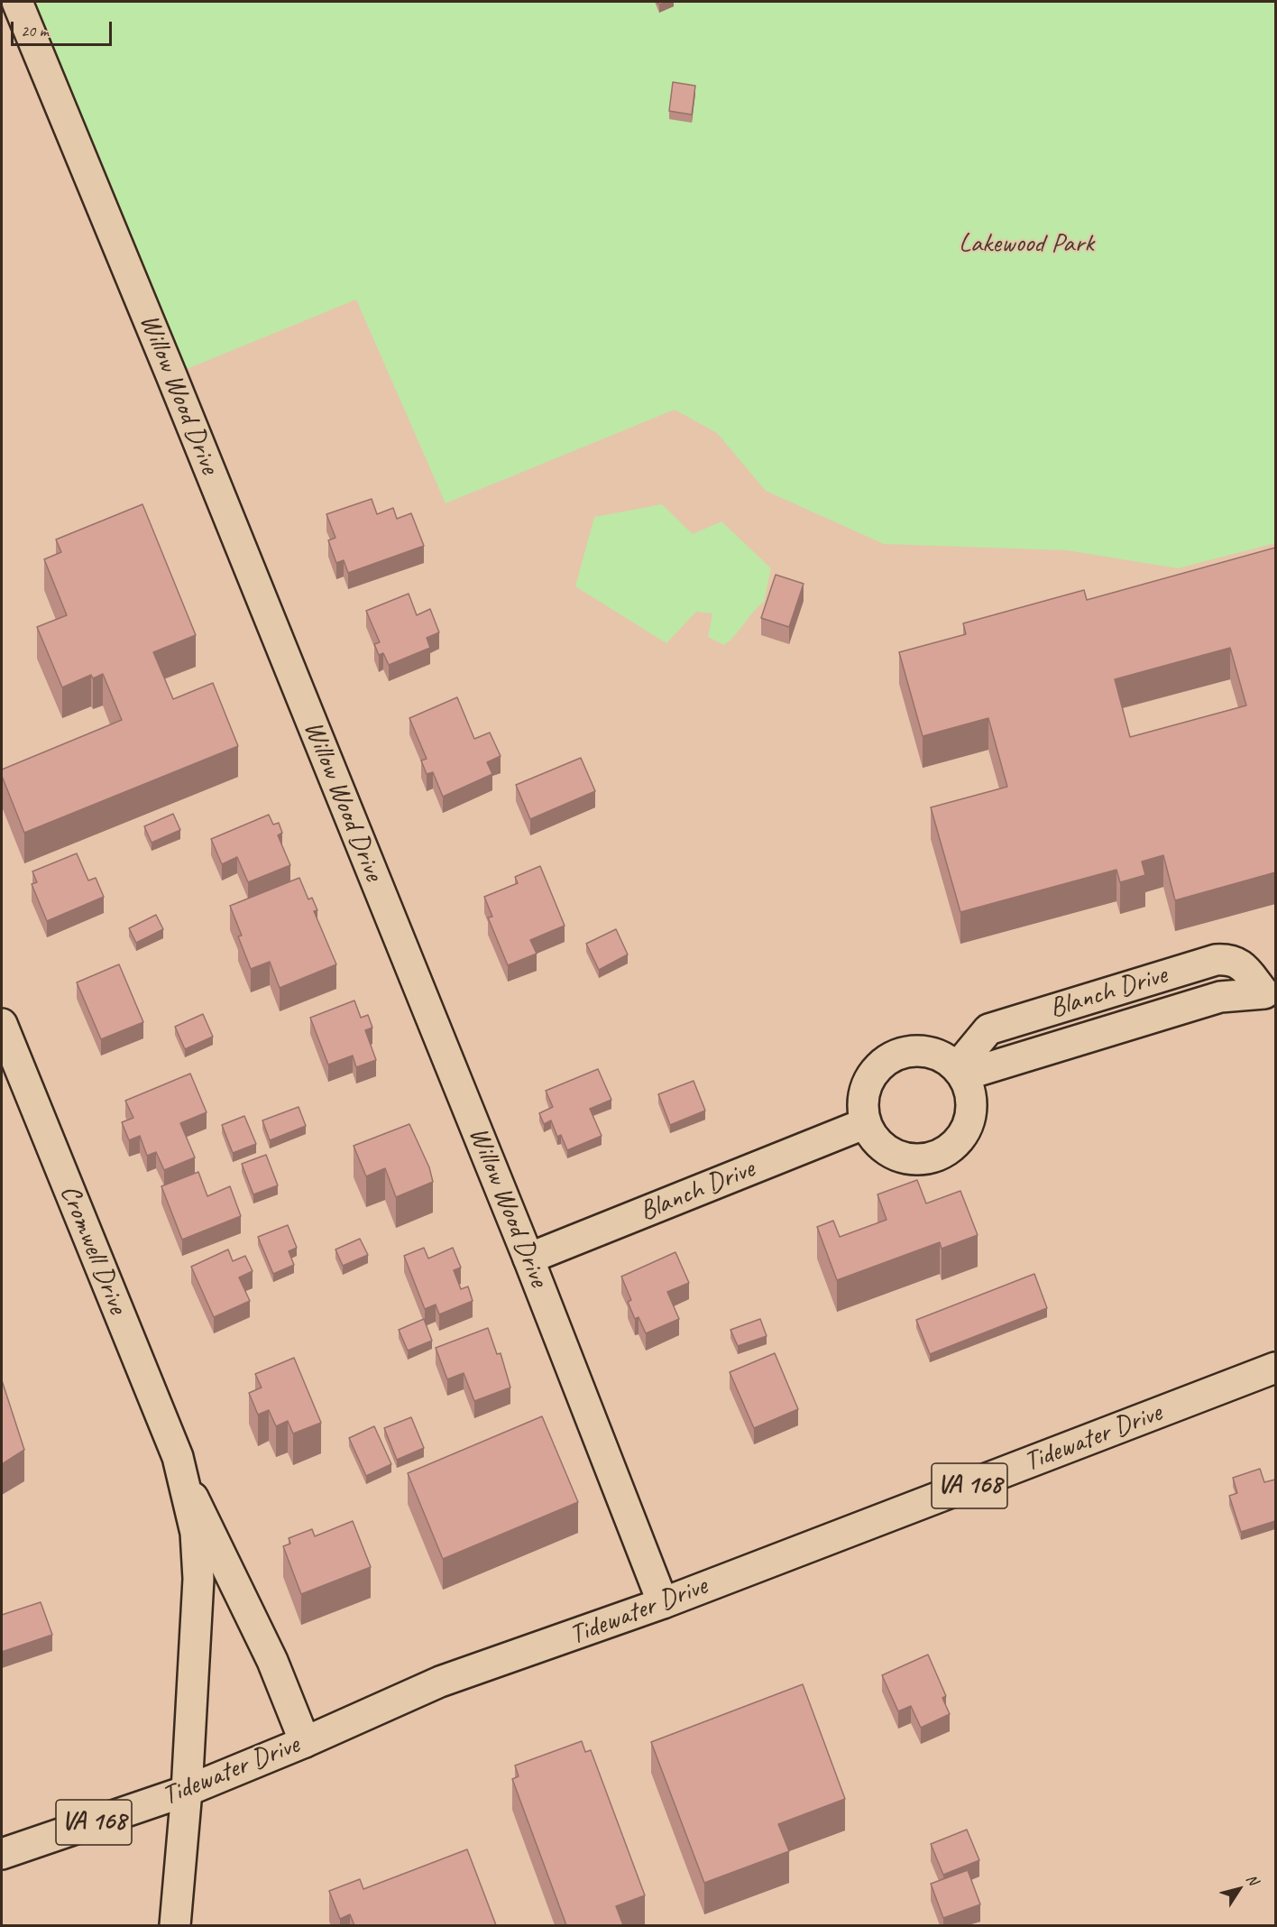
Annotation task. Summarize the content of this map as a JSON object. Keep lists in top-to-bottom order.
{
  "streets": {
    "main road": [
      "Willow Wood Drive",
      "Blanch Drive",
      "Cromwell Drive",
      "Tidewater Drive",
      "VA 168"
    ]
  },
  "crossings": [
    ["Willow Wood Drive", "Blanch Drive"],
    ["Willow Wood Drive", "Tidewater Drive"],
    ["Cromwell Drive", "Tidewater Drive"]
  ],
  "parks": ["Lakewood Park"],
  "scale_bar": "20 m",
  "north": "top right"
}
